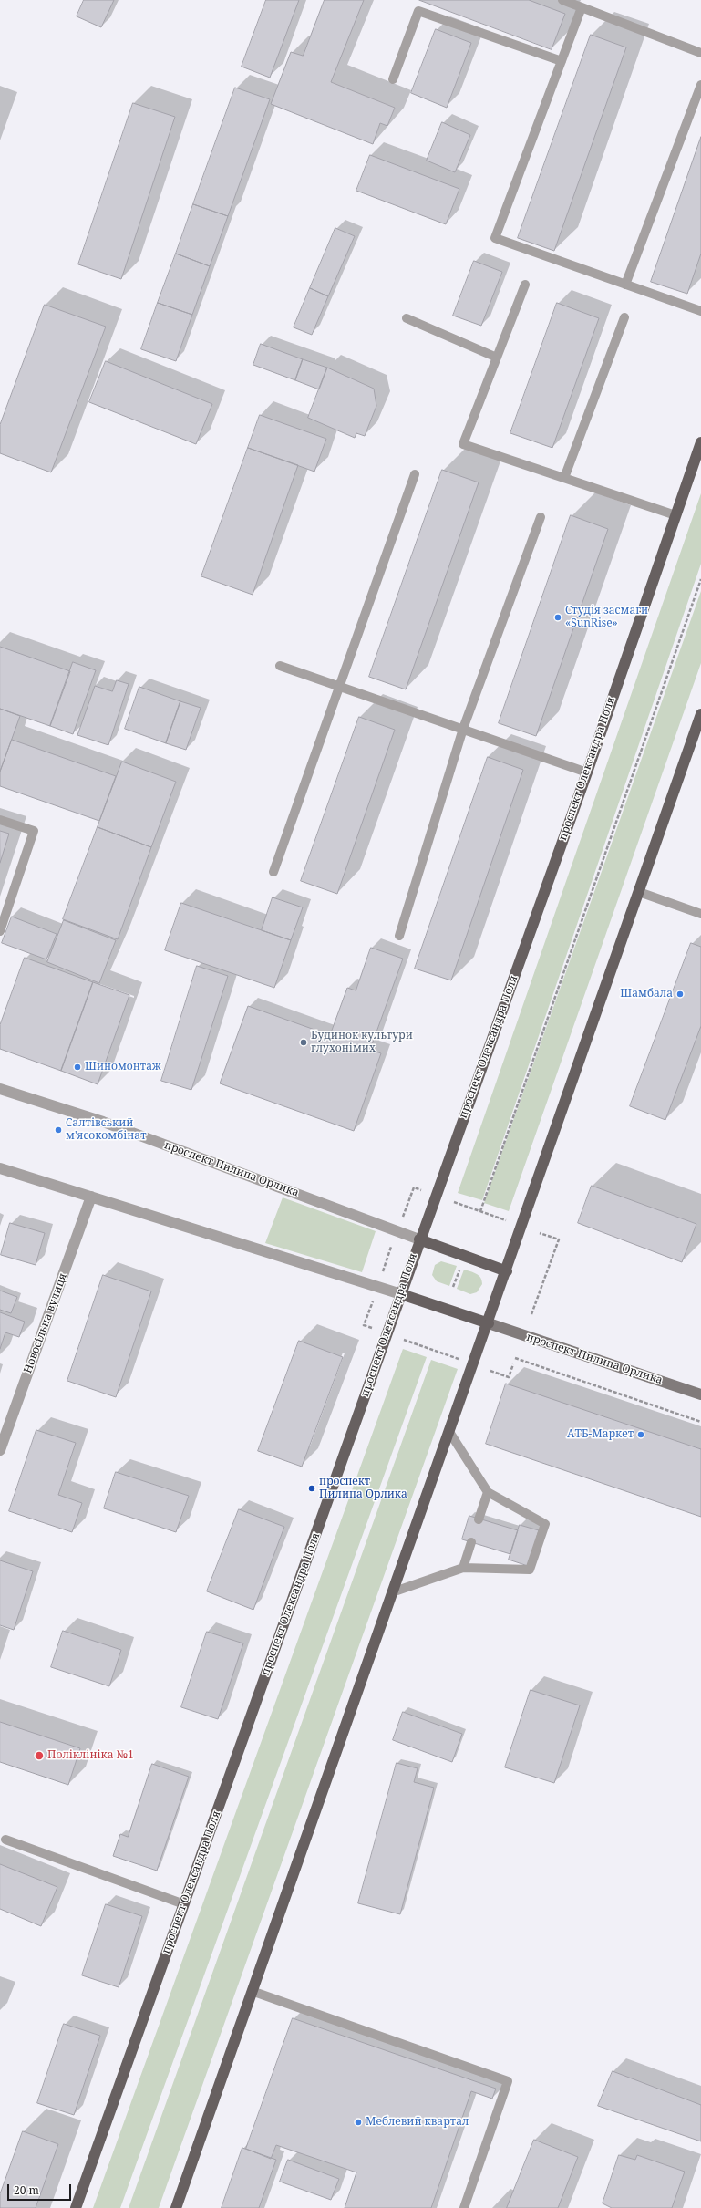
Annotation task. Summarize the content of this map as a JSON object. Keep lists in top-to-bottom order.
{
  "streets": {
    "main road": ["проспект Олександра Поля", "проспект Пилипа Орлика"],
    "street": ["Новосільна вулиця"]
  },
  "crossings": [
    ["проспект Олександра Поля", "проспект Пилипа Орлика"]
  ],
  "places": [
    "Студія засмаги «SunRise»",
    "Шамбала",
    "Будинок культури глухонімих",
    "Шиномонтаж",
    "Салтівський м'ясокомбінат",
    "АТБ-Маркет",
    "проспект Пилипа Орлика",
    "Поліклініка №1",
    "Меблевий квартал"
  ],
  "scale_bar": "20 m"
}
